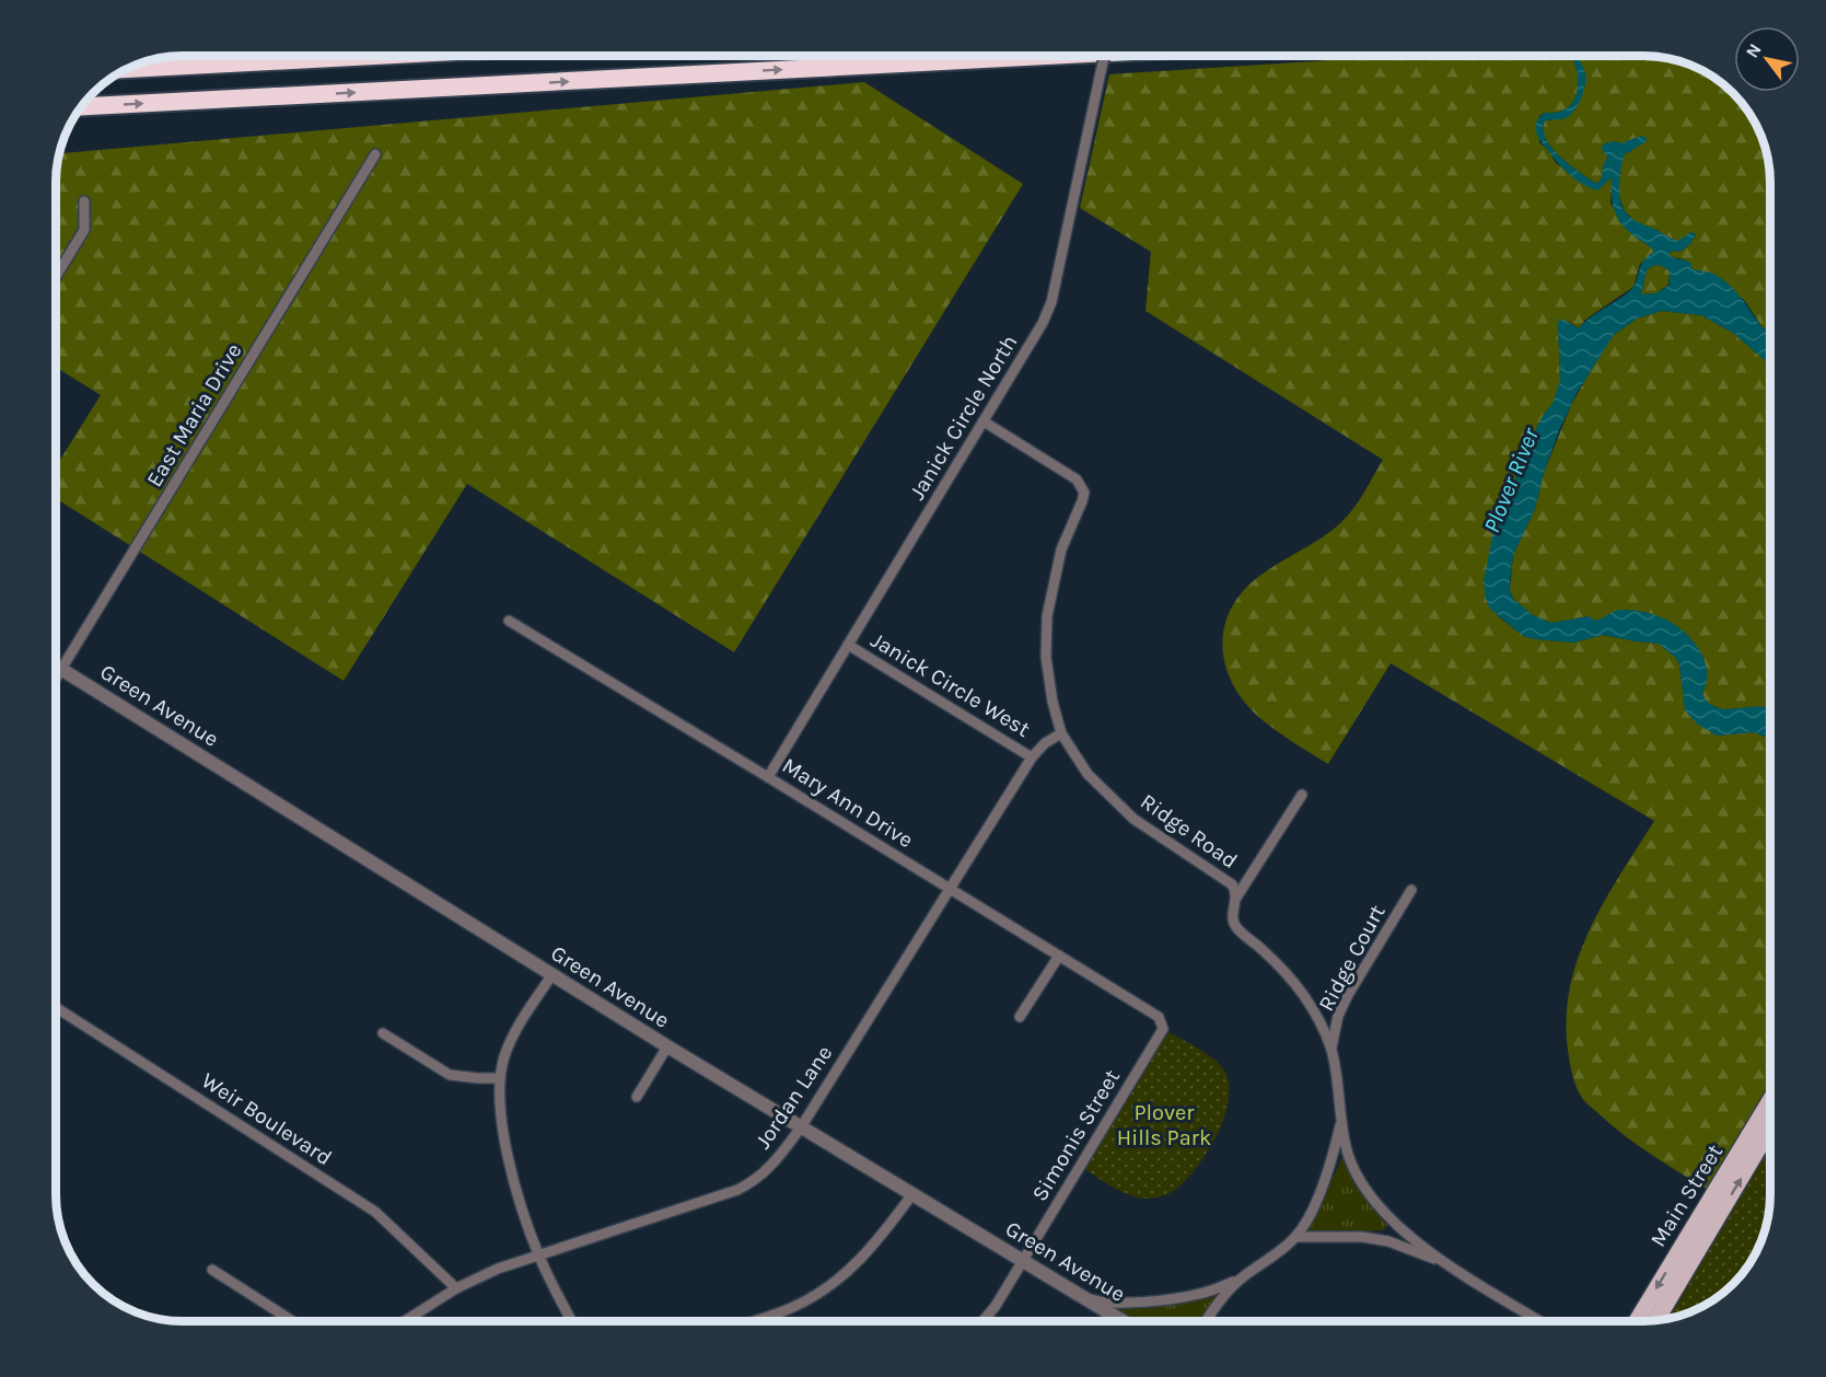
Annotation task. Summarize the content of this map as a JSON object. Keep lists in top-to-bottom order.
{
  "streets": {
    "main road": ["Main Street"],
    "street": [
      "East Maria Drive",
      "Janick Circle North",
      "Janick Circle West",
      "Green Avenue",
      "Mary Ann Drive",
      "Ridge Road",
      "Ridge Court",
      "Jordan Lane",
      "Weir Boulevard",
      "Simonis Street"
    ]
  },
  "crossings": [
    ["East Maria Drive", "Green Avenue"],
    ["Janick Circle North", "Janick Circle West"],
    ["Janick Circle North", "Mary Ann Drive"],
    ["Janick Circle North", "Ridge Road"],
    ["Janick Circle West", "Jordan Lane"],
    ["Green Avenue", "Jordan Lane"],
    ["Green Avenue", "Simonis Street"],
    ["Mary Ann Drive", "Jordan Lane"],
    ["Mary Ann Drive", "Simonis Street"],
    ["Ridge Road", "Ridge Court"],
    ["Ridge Road", "Jordan Lane"],
    ["Jordan Lane", "Weir Boulevard"]
  ],
  "water": ["Plover River"],
  "parks": ["Plover Hills Park"],
  "north": "top left"
}
